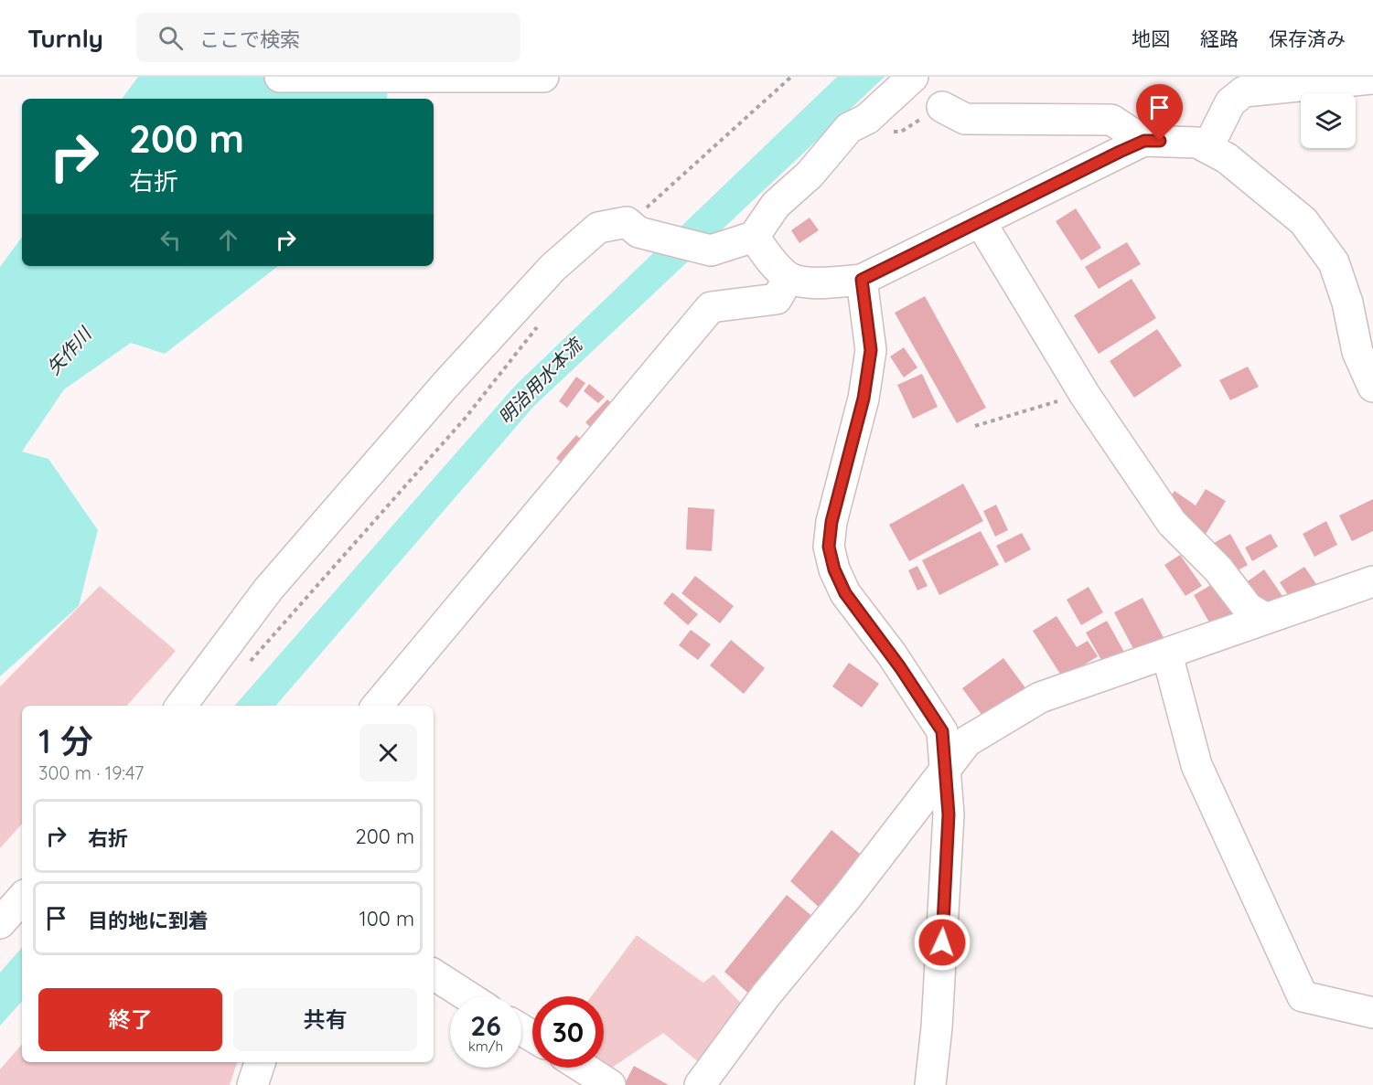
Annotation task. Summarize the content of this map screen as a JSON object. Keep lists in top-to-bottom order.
{
  "water": ["矢作川", "明治用水本流"],
  "page": {
    "header": "Turnly",
    "search": "ここで検索",
    "nav": ["地図", "経路", "保存済み"],
    "turn": ["200 m", "右折"],
    "heading": ["1 分", "300 m · 19:47"],
    "list": [
      {
        "name": "右折",
        "value": "200 m"
      },
      {
        "name": "目的地に到着",
        "value": "100 m"
      }
    ],
    "buttons": ["終了", "共有"],
    "speed": "26 km/h",
    "limit": "30"
  }
}
